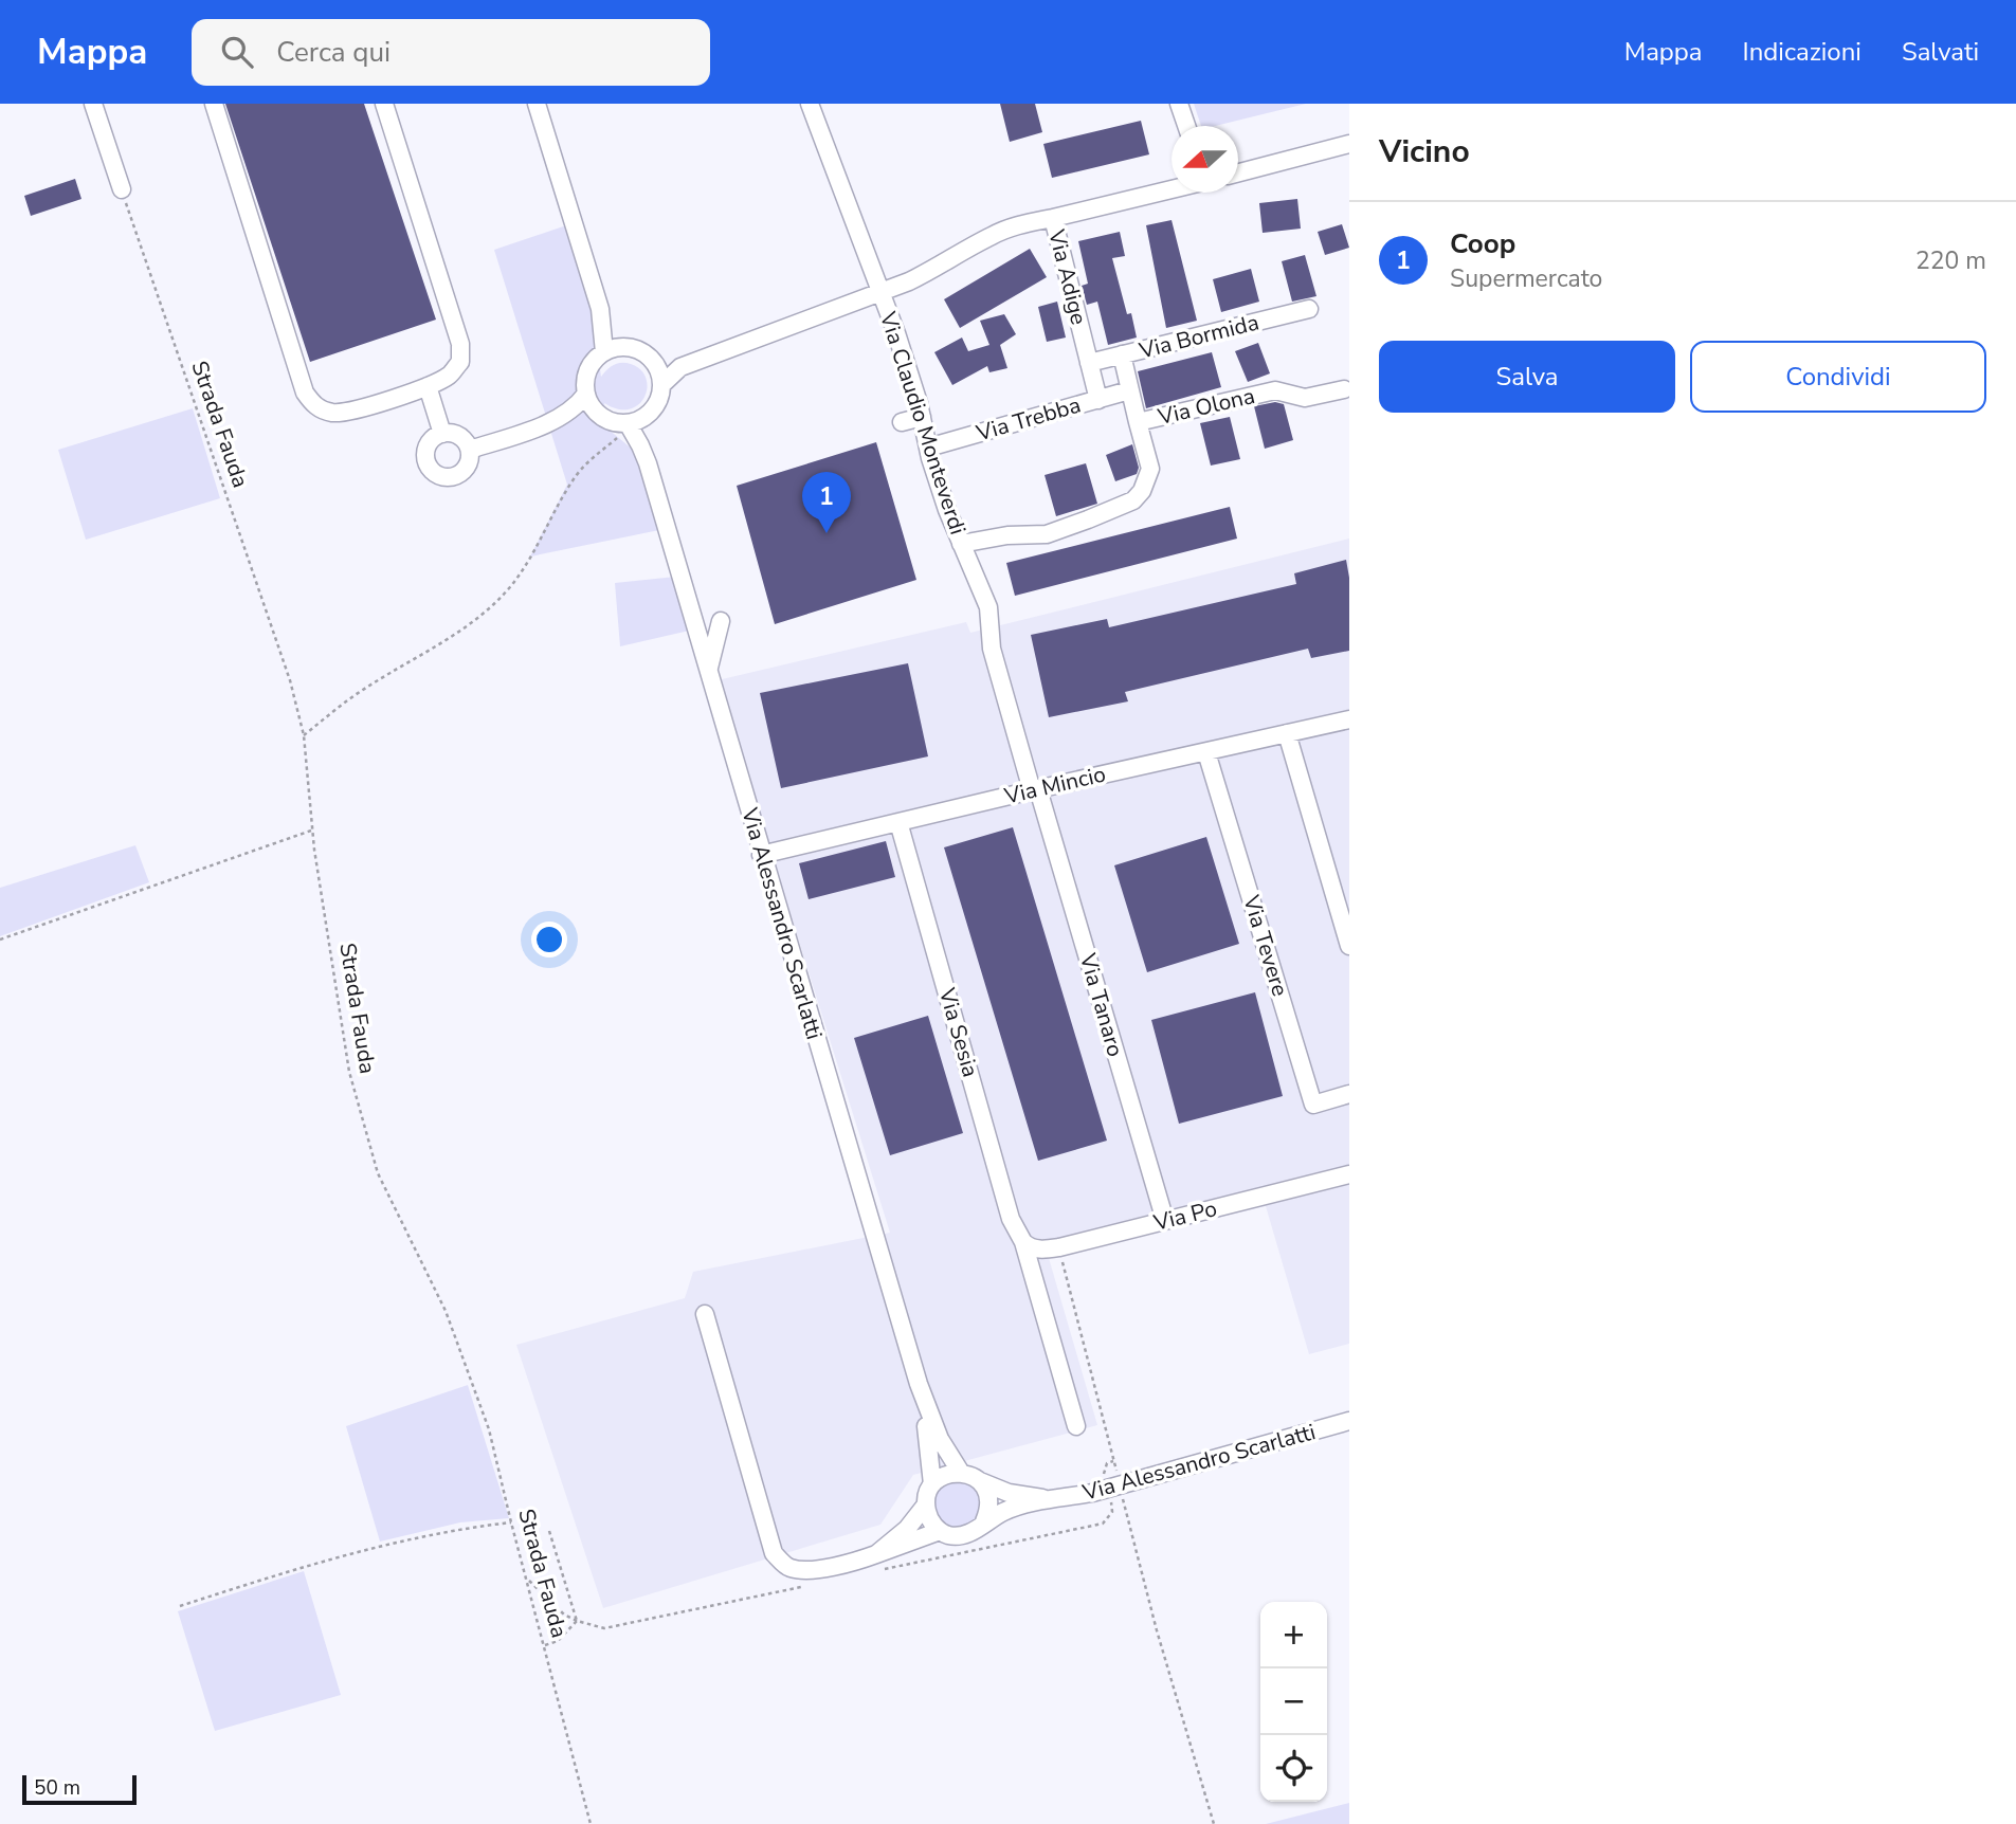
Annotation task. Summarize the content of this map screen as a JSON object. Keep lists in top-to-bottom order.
{
  "streets": {
    "street": [
      "Via Adige",
      "Via Bormida",
      "Via Olona",
      "Via Trebba",
      "Via Claudio Monteverdi",
      "Via Mincio",
      "Via Alessandro Scarlatti",
      "Via Tevere",
      "Via Tanaro",
      "Via Sesia",
      "Via Po"
    ],
    "path": ["Strada Fauda"]
  },
  "crossings": [
    ["Via Adige", "Via Bormida"],
    ["Via Adige", "Via Trebba"],
    ["Via Bormida", "Via Olona"],
    ["Via Olona", "Via Trebba"],
    ["Via Trebba", "Via Claudio Monteverdi"],
    ["Via Claudio Monteverdi", "Via Mincio"],
    ["Via Claudio Monteverdi", "Via Tanaro"],
    ["Via Mincio", "Via Alessandro Scarlatti"],
    ["Via Mincio", "Via Tevere"],
    ["Via Mincio", "Via Tanaro"],
    ["Via Mincio", "Via Sesia"],
    ["Via Tanaro", "Via Po"],
    ["Via Sesia", "Via Po"]
  ],
  "scale_bar": "50 m",
  "north": "left",
  "page": {
    "header": "Mappa",
    "search": "Cerca qui",
    "nav": ["Mappa", "Indicazioni", "Salvati"],
    "heading": "Vicino",
    "list": [
      {
        "mark": "1",
        "name": "Coop",
        "note": "Supermercato",
        "value": "220 m"
      }
    ],
    "buttons": ["Salva", "Condividi"],
    "pins": "1",
    "map_buttons": ["+", "−"],
    "scale": "50 m"
  }
}
